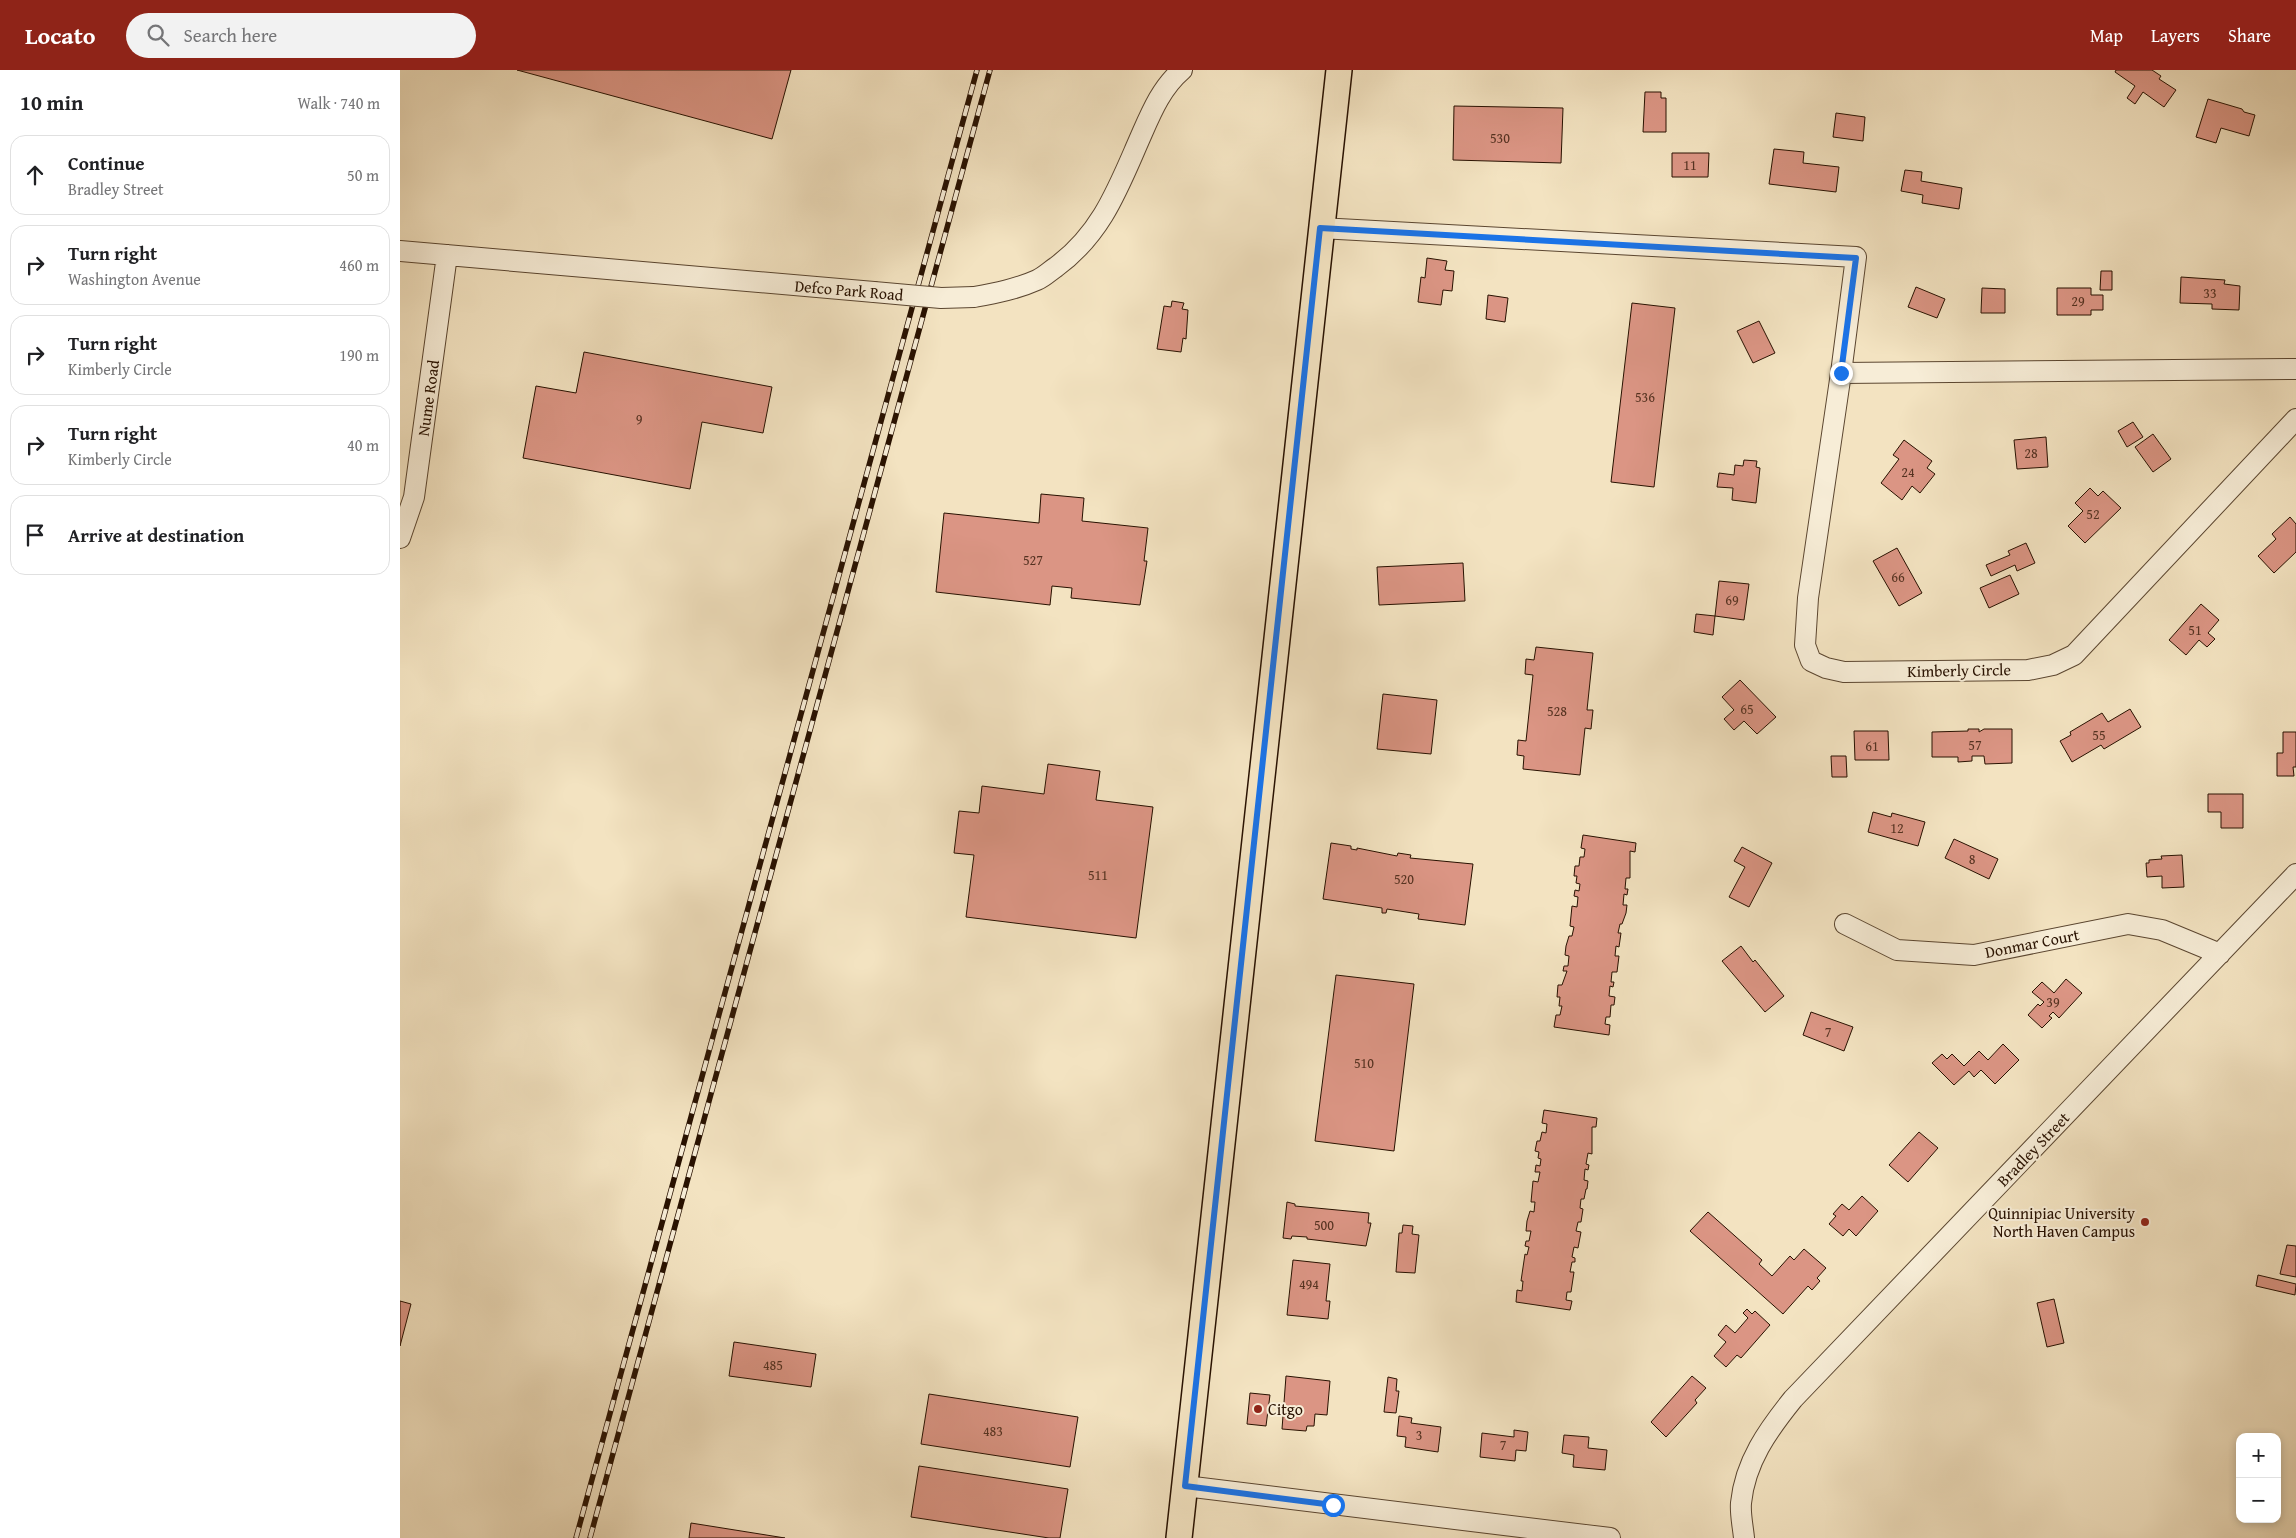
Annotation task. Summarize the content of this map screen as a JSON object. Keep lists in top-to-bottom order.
{
  "streets": {
    "street": [
      "Defco Park Road",
      "Nume Road",
      "Kimberly Circle",
      "Donmar Court",
      "Bradley Street"
    ]
  },
  "crossings": [
    ["Defco Park Road", "Nume Road"],
    ["Donmar Court", "Bradley Street"]
  ],
  "places": ["Quinnipiac University North Haven Campus", "Citgo"],
  "house_numbers": [
    "530",
    "11",
    "33",
    "29",
    "536",
    "9",
    "28",
    "24",
    "52",
    "527",
    "66",
    "69",
    "51",
    "65",
    "528",
    "55",
    "57",
    "61",
    "12",
    "8",
    "511",
    "520",
    "39",
    "7",
    "510",
    "500",
    "494",
    "485",
    "483",
    "3",
    "7"
  ],
  "page": {
    "header": "Locato",
    "search": "Search here",
    "nav": ["Map", "Layers", "Share"],
    "heading": ["10 min", "Walk · 740 m"],
    "list": [
      ["Continue", "Bradley Street", "50 m"],
      ["Turn right", "Washington Avenue", "460 m"],
      ["Turn right", "Kimberly Circle", "190 m"],
      ["Turn right", "Kimberly Circle", "40 m"],
      "Arrive at destination"
    ],
    "map_buttons": ["+", "−"]
  }
}
